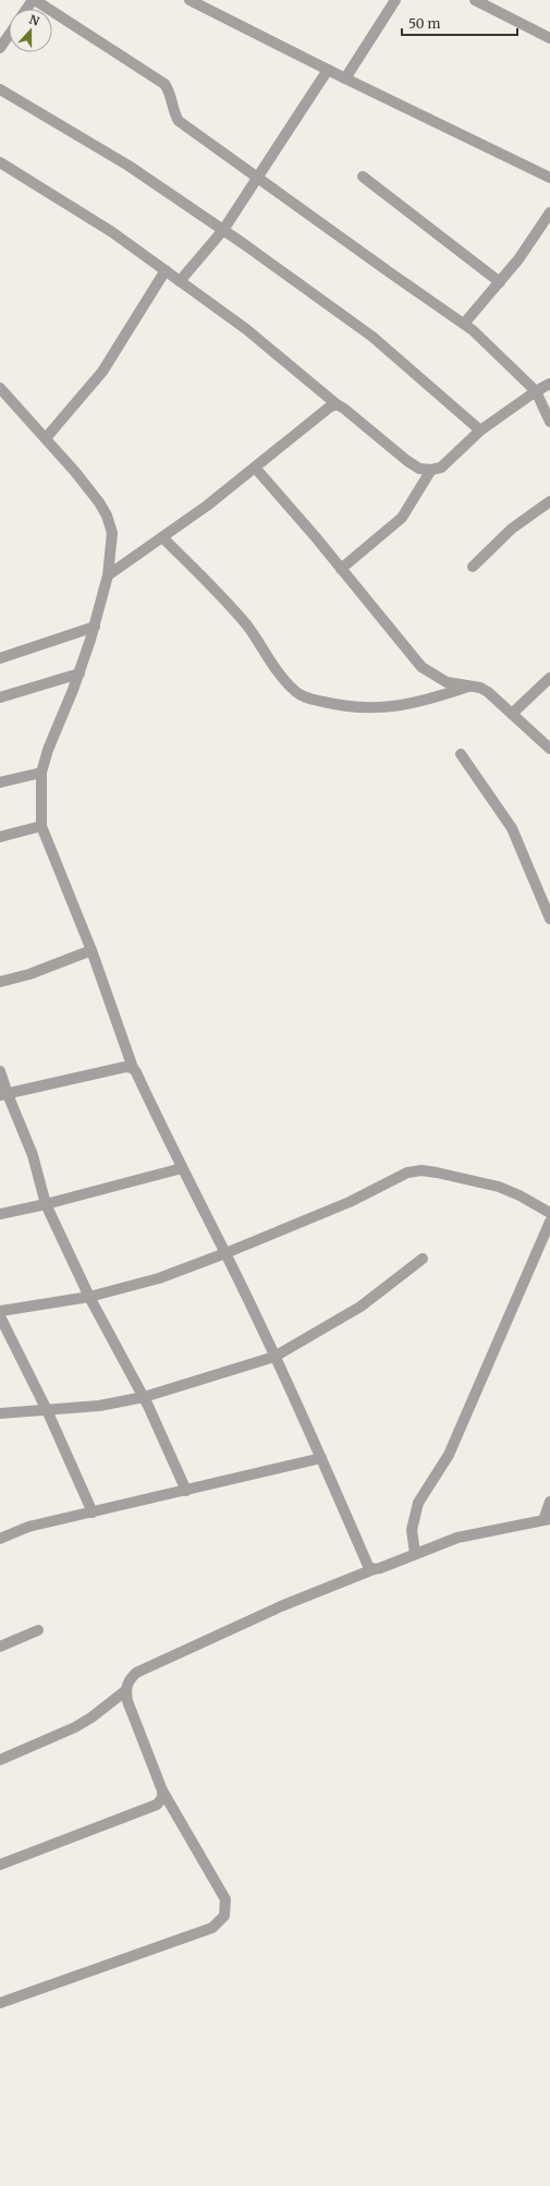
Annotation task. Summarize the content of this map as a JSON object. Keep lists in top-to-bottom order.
{
  "scale_bar": "50 m",
  "north": "top"
}
